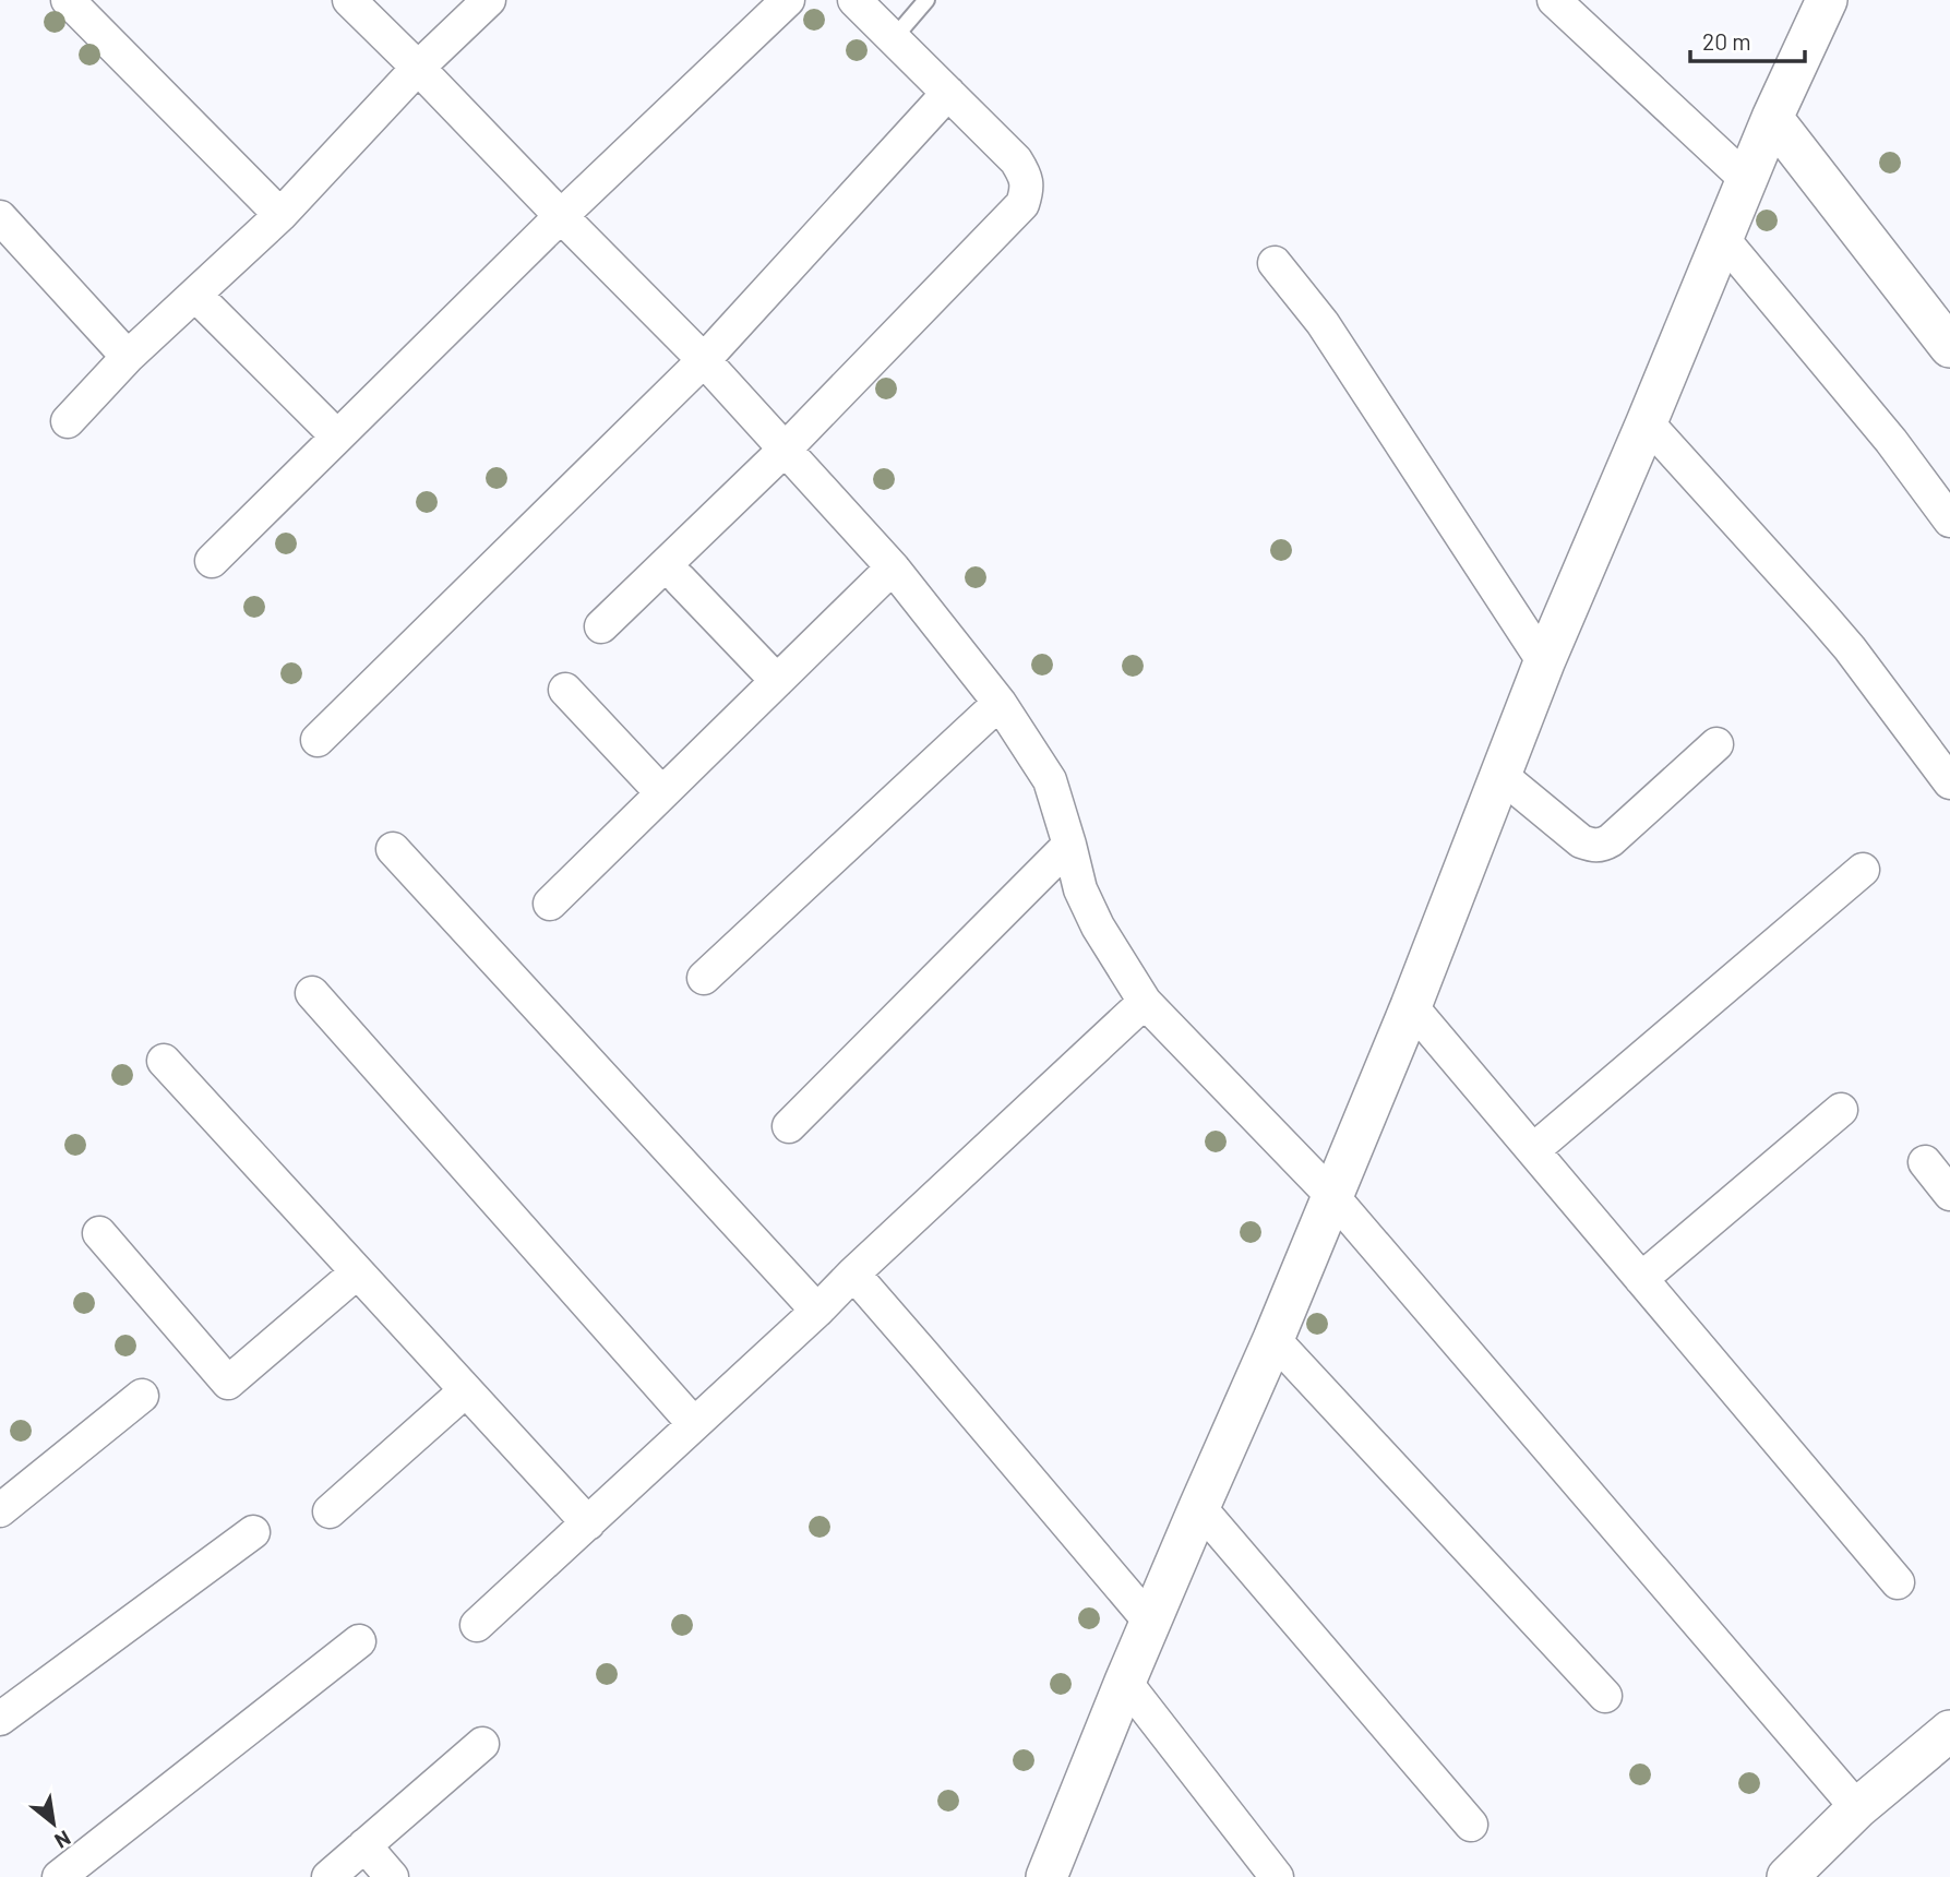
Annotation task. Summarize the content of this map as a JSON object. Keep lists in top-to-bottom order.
{
  "scale_bar": "20 m",
  "north": "bottom right"
}
